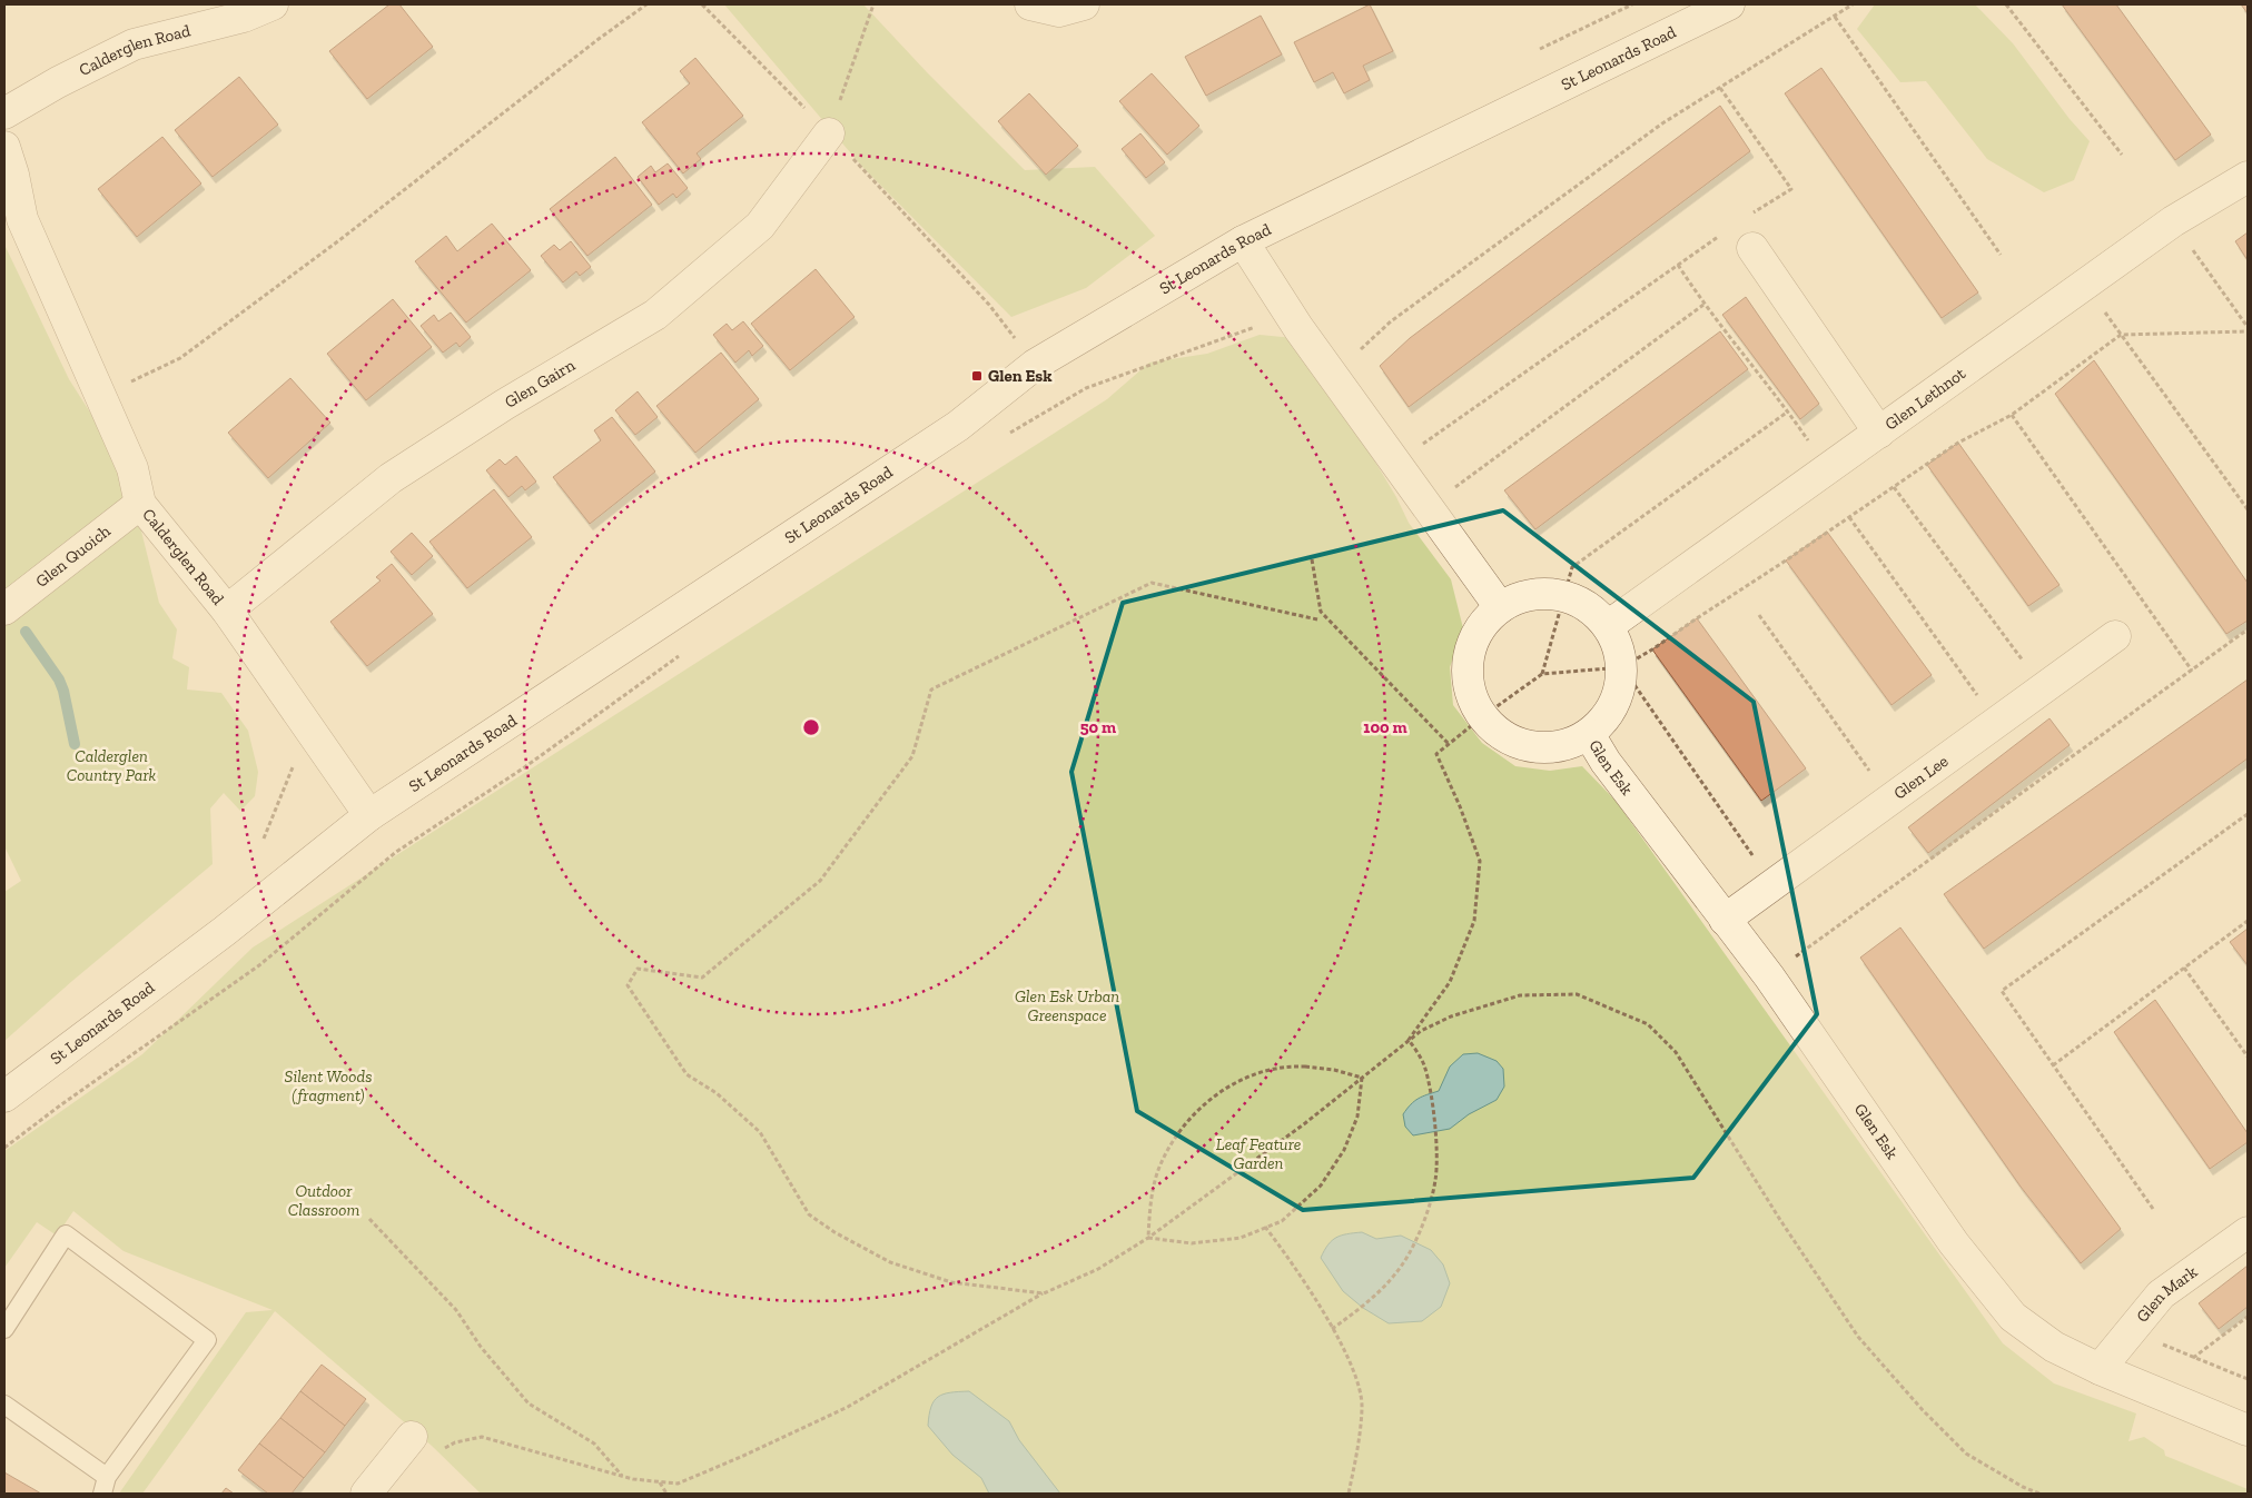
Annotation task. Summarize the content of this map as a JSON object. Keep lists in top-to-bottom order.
{
  "streets": {
    "street": [
      "Calderglen Road",
      "St Leonards Road",
      "Glen Gairn",
      "Glen Lethnot",
      "Glen Quoich",
      "Glen Esk",
      "Glen Lee",
      "Glen Mark"
    ]
  },
  "crossings": [
    ["Calderglen Road", "St Leonards Road"],
    ["Calderglen Road", "Glen Gairn"],
    ["Calderglen Road", "Glen Quoich"],
    ["Glen Lethnot", "Glen Esk"],
    ["Glen Esk", "Glen Lee"],
    ["Glen Esk", "Glen Mark"]
  ],
  "parks": [
    "Calderglen Country Park",
    "Glen Esk Urban Greenspace",
    "Silent Woods (fragment)",
    "Leaf Feature Garden",
    "Outdoor Classroom"
  ],
  "places": {
    "transit": ["Glen Esk"]
  },
  "rings": ["50 m", "100 m"]
}
